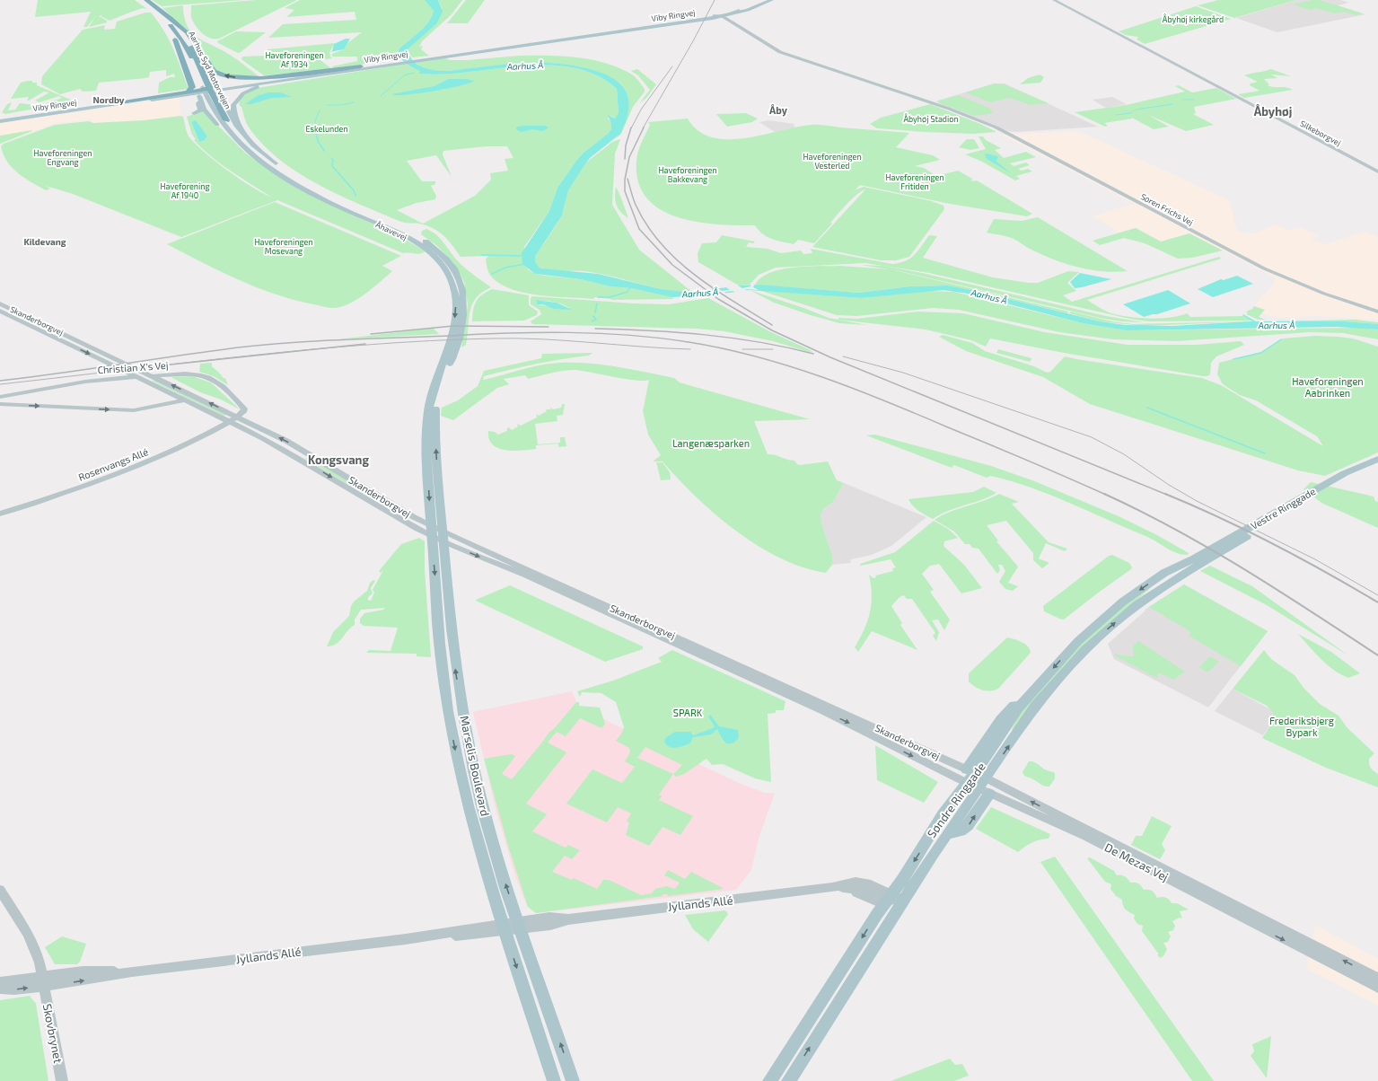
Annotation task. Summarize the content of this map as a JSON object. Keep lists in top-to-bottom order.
{
  "streets": {
    "highway": ["Aarhus Syd Motorvejen"],
    "main road": [
      "Viby Ringvej",
      "Åhavevej",
      "Vestre Ringgade",
      "Marselis Boulevard",
      "Søndre Ringgade"
    ],
    "street": [
      "Silkeborgvej",
      "Søren Frichs Vej",
      "Skanderborgvej",
      "Christian X's Vej",
      "Rosenvangs Allé",
      "De Mezas Vej",
      "Jyllands Allé",
      "Skovbrynet"
    ]
  },
  "crossings": [
    ["Viby Ringvej", "Aarhus Syd Motorvejen"],
    ["Viby Ringvej", "Søren Frichs Vej"],
    ["Aarhus Syd Motorvejen", "Åhavevej"],
    ["Åhavevej", "Marselis Boulevard"],
    ["Skanderborgvej", "Christian X's Vej"],
    ["Skanderborgvej", "Rosenvangs Allé"],
    ["Skanderborgvej", "Marselis Boulevard"],
    ["Skanderborgvej", "Søndre Ringgade"],
    ["Skanderborgvej", "De Mezas Vej"],
    ["Christian X's Vej", "Rosenvangs Allé"],
    ["Vestre Ringgade", "Søndre Ringgade"],
    ["Marselis Boulevard", "Jyllands Allé"],
    ["Søndre Ringgade", "De Mezas Vej"],
    ["Søndre Ringgade", "Jyllands Allé"],
    ["Jyllands Allé", "Skovbrynet"]
  ],
  "districts": [
    "Nordby",
    "Åby",
    "Åbyhøj",
    "Kildevang",
    "Kongsvang"
  ],
  "water": ["Aarhus Å"],
  "parks": [
    "Åbyhøj kirkegård",
    "Haveforeningen Af 1934",
    "Åbyhøj Stadion",
    "Eskelunden",
    "Haveforeningen Engvang",
    "Haveforeningen Vesterled",
    "Haveforeningen Bakkevang",
    "Haveforeningen Fritiden",
    "Haveforening Af 1940",
    "Haveforeningen Mosevang",
    "Haveforeningen Aabrinken",
    "Langenæsparken",
    "SPARK",
    "Frederiksbjerg Bypark"
  ]
}
